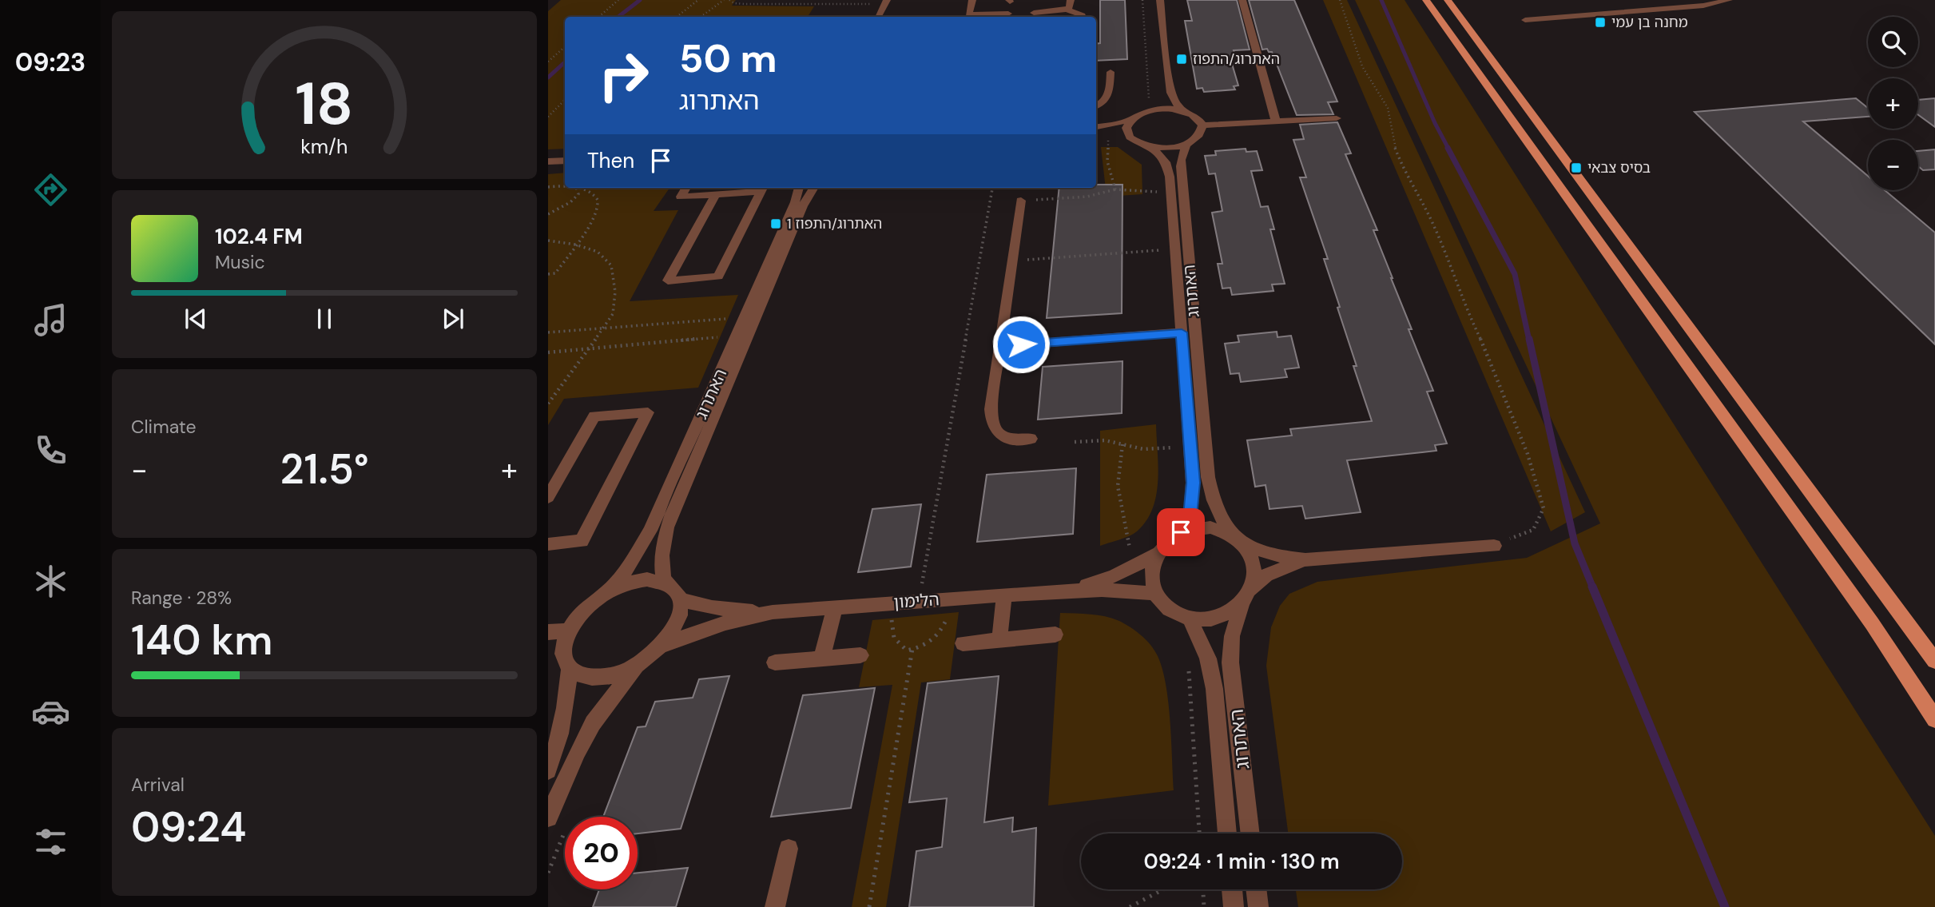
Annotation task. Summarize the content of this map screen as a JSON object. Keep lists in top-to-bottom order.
{
  "streets": {
    "street": ["האתרוג", "הלימון"]
  },
  "crossings": [
    ["האתרוג", "הלימון"]
  ],
  "places": {
    "transit": [
      "מחנה בן עמי",
      "האתרוג/התפוז",
      "בסיס צבאי",
      "האתרוג/התפוז 1"
    ]
  },
  "page": {
    "tabs": "09:23",
    "map_buttons": ["+", "−"],
    "turn": ["50 m", "האתרוג"],
    "then": "Then",
    "song": ["102.4 FM", "Music"],
    "tile": [
      "Climate",
      ["Range · 28%", "140 km"],
      ["Arrival", "09:24"]
    ],
    "heat": ["−", "21.5°", "+"],
    "limit": "20",
    "trip": "09:24 · 1 min · 130 m",
    "gauge": ["18", "km/h"]
  }
}
